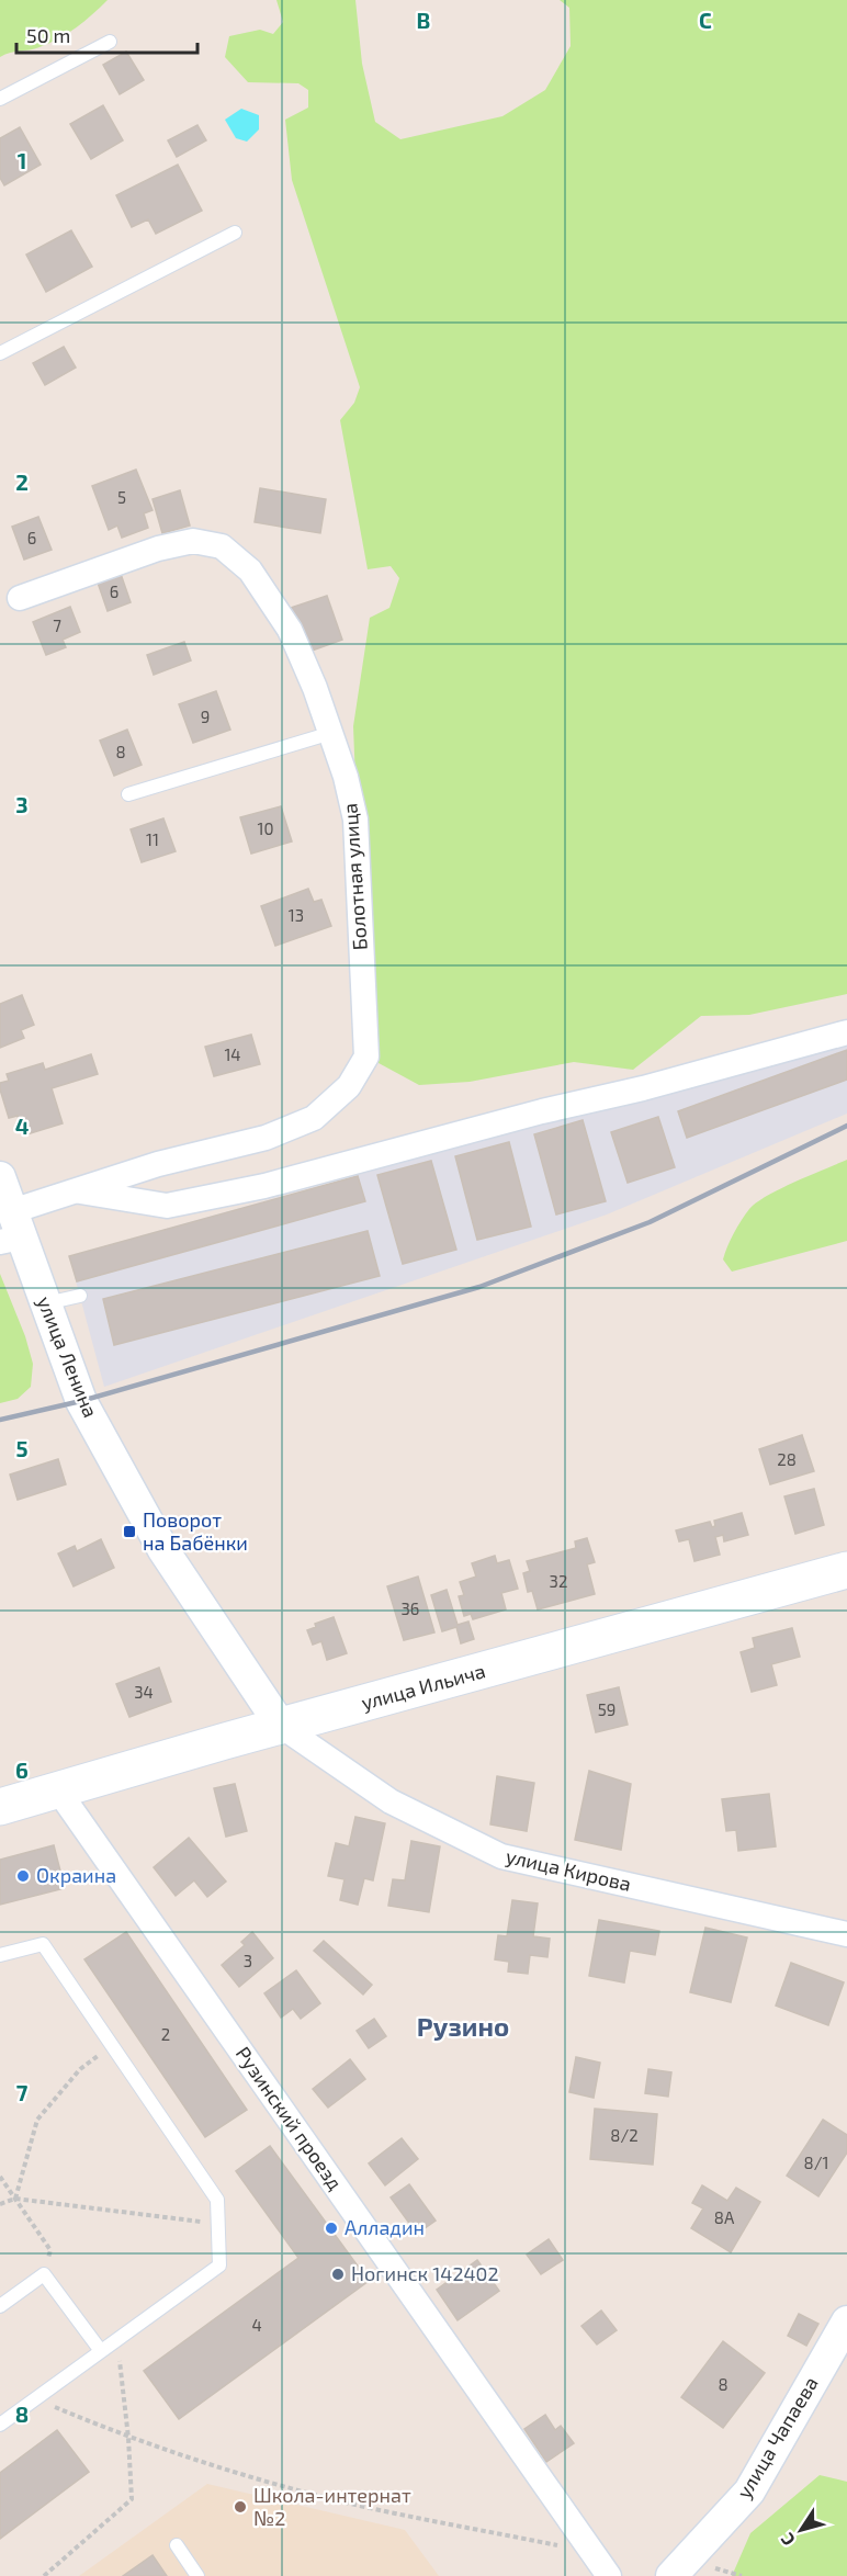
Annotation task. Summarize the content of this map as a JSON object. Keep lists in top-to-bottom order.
{
  "streets": {
    "main road": ["улица Ильича"],
    "street": [
      "Болотная улица",
      "улица Ленина",
      "улица Кирова",
      "Рузинский проезд",
      "улица Чапаева"
    ]
  },
  "crossings": [
    ["Болотная улица", "улица Ленина"],
    ["улица Ленина", "улица Ильича"],
    ["улица Ленина", "улица Кирова"],
    ["улица Ильича", "улица Кирова"],
    ["улица Ильича", "Рузинский проезд"]
  ],
  "districts": ["Рузино"],
  "places": {
    "transit": ["Поворот на Бабёнки"],
    "other": [
      "Окраина",
      "Алладин",
      "Ногинск 142402",
      "Школа-интернат №2"
    ]
  },
  "house_numbers": [
    "5",
    "6",
    "6",
    "7",
    "9",
    "8",
    "10",
    "11",
    "13",
    "14",
    "28",
    "32",
    "36",
    "34",
    "59",
    "3",
    "2",
    "8/2",
    "8/1",
    "8А",
    "4",
    "8"
  ],
  "scale_bar": "50 m",
  "north": "bottom left",
  "grid": {
    "columns": ["B", "C"],
    "rows": [
      "1",
      "2",
      "3",
      "4",
      "5",
      "6",
      "7",
      "8"
    ]
  }
}
